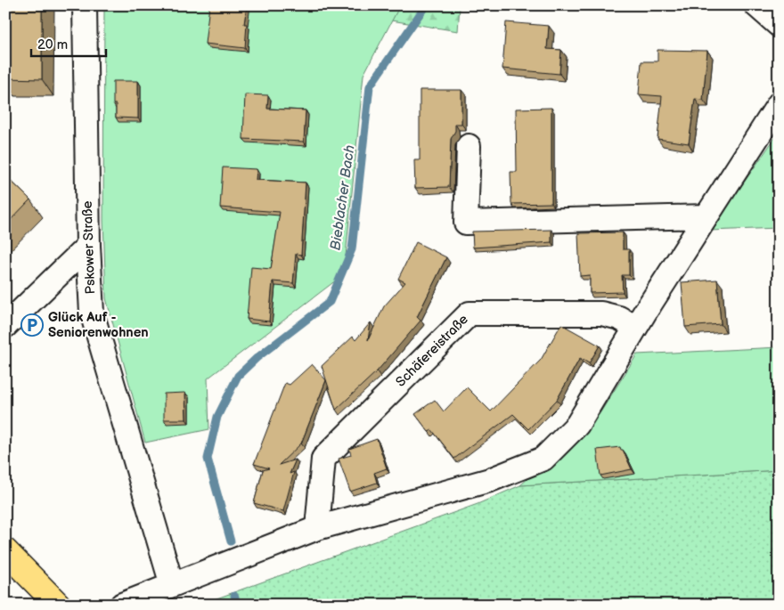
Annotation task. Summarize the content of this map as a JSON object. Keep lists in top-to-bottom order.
{
  "streets": {
    "street": ["Pskower Straße", "Schäfereistraße"]
  },
  "water": ["Bieblacher Bach"],
  "places": {
    "parking": ["Glück Auf - Seniorenwohnen"]
  },
  "scale_bar": "20 m"
}
